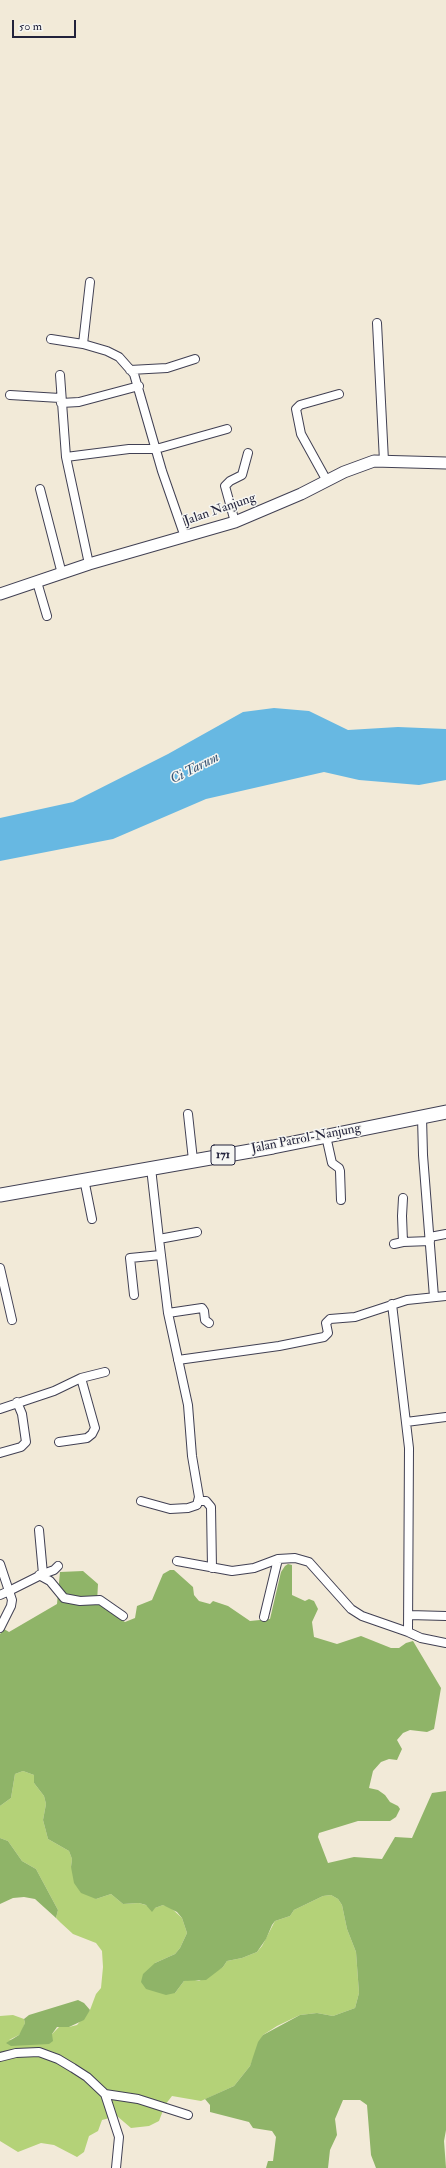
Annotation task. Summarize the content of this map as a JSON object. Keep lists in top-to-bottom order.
{
  "streets": {
    "main road": ["Jalan Nanjung", "Jalan Patrol-Nanjung", "171"]
  },
  "water": ["Ci Tarum"],
  "scale_bar": "50 m"
}
